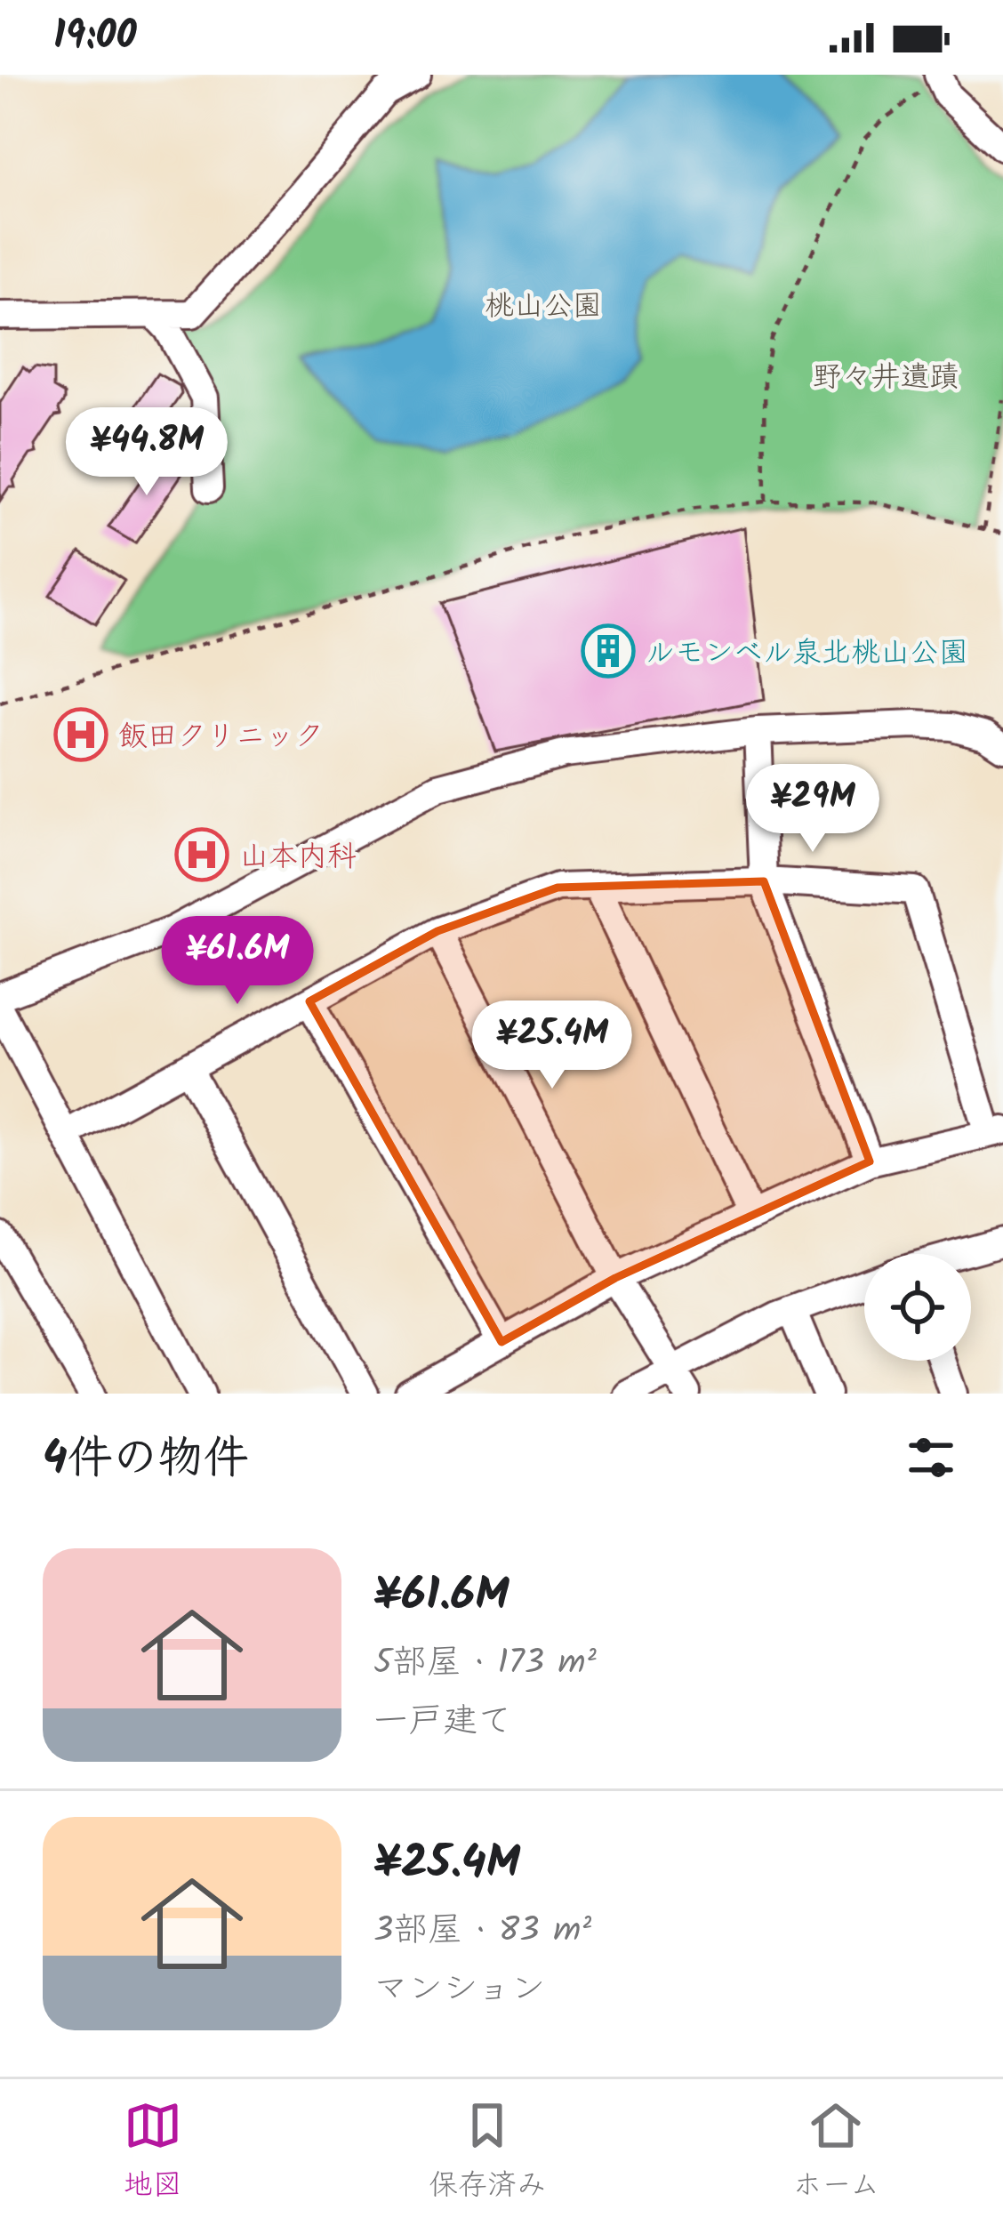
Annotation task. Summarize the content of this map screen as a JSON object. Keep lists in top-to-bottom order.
{
  "parks": ["桃山公園", "野々井遺蹟"],
  "places": {
    "building": ["ルモンベル泉北桃山公園"],
    "hospital": ["飯田クリニック", "山本内科"]
  },
  "page": {
    "status": "19:00",
    "price": [
      "¥44.8M",
      "¥29M",
      "¥61.6M",
      "¥25.4M"
    ],
    "heading": "4件の物件",
    "list": [
      {
        "name": "¥61.6M",
        "note": "5部屋 · 173 m² · 一戸建て"
      },
      {
        "name": "¥25.4M",
        "note": "3部屋 · 83 m² · マンション"
      }
    ],
    "tabs": ["地図", "保存済み", "ホーム"]
  }
}
